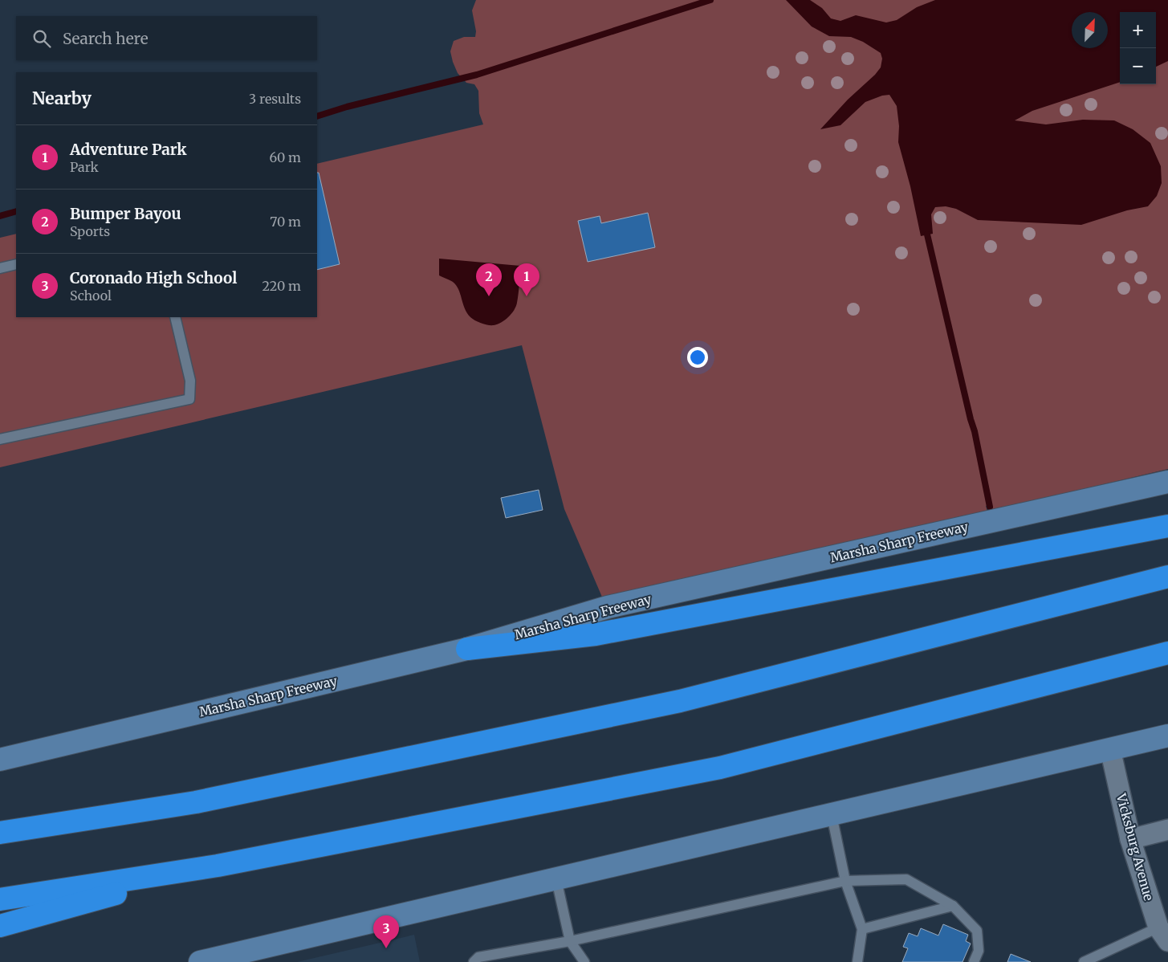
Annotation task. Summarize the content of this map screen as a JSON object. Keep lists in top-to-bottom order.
{
  "streets": {
    "main road": ["Marsha Sharp Freeway"],
    "street": ["Vicksburg Avenue"]
  },
  "north": "top right",
  "page": {
    "map_buttons": ["+", "−"],
    "search": "Search here",
    "heading": ["Nearby", "3 results"],
    "list": [
      {
        "mark": "1",
        "name": "Adventure Park",
        "note": "Park",
        "value": "60 m"
      },
      {
        "mark": "2",
        "name": "Bumper Bayou",
        "note": "Sports",
        "value": "70 m"
      },
      {
        "mark": "3",
        "name": "Coronado High School",
        "note": "School",
        "value": "220 m"
      }
    ],
    "pins": ["1", "2", "3"]
  }
}
